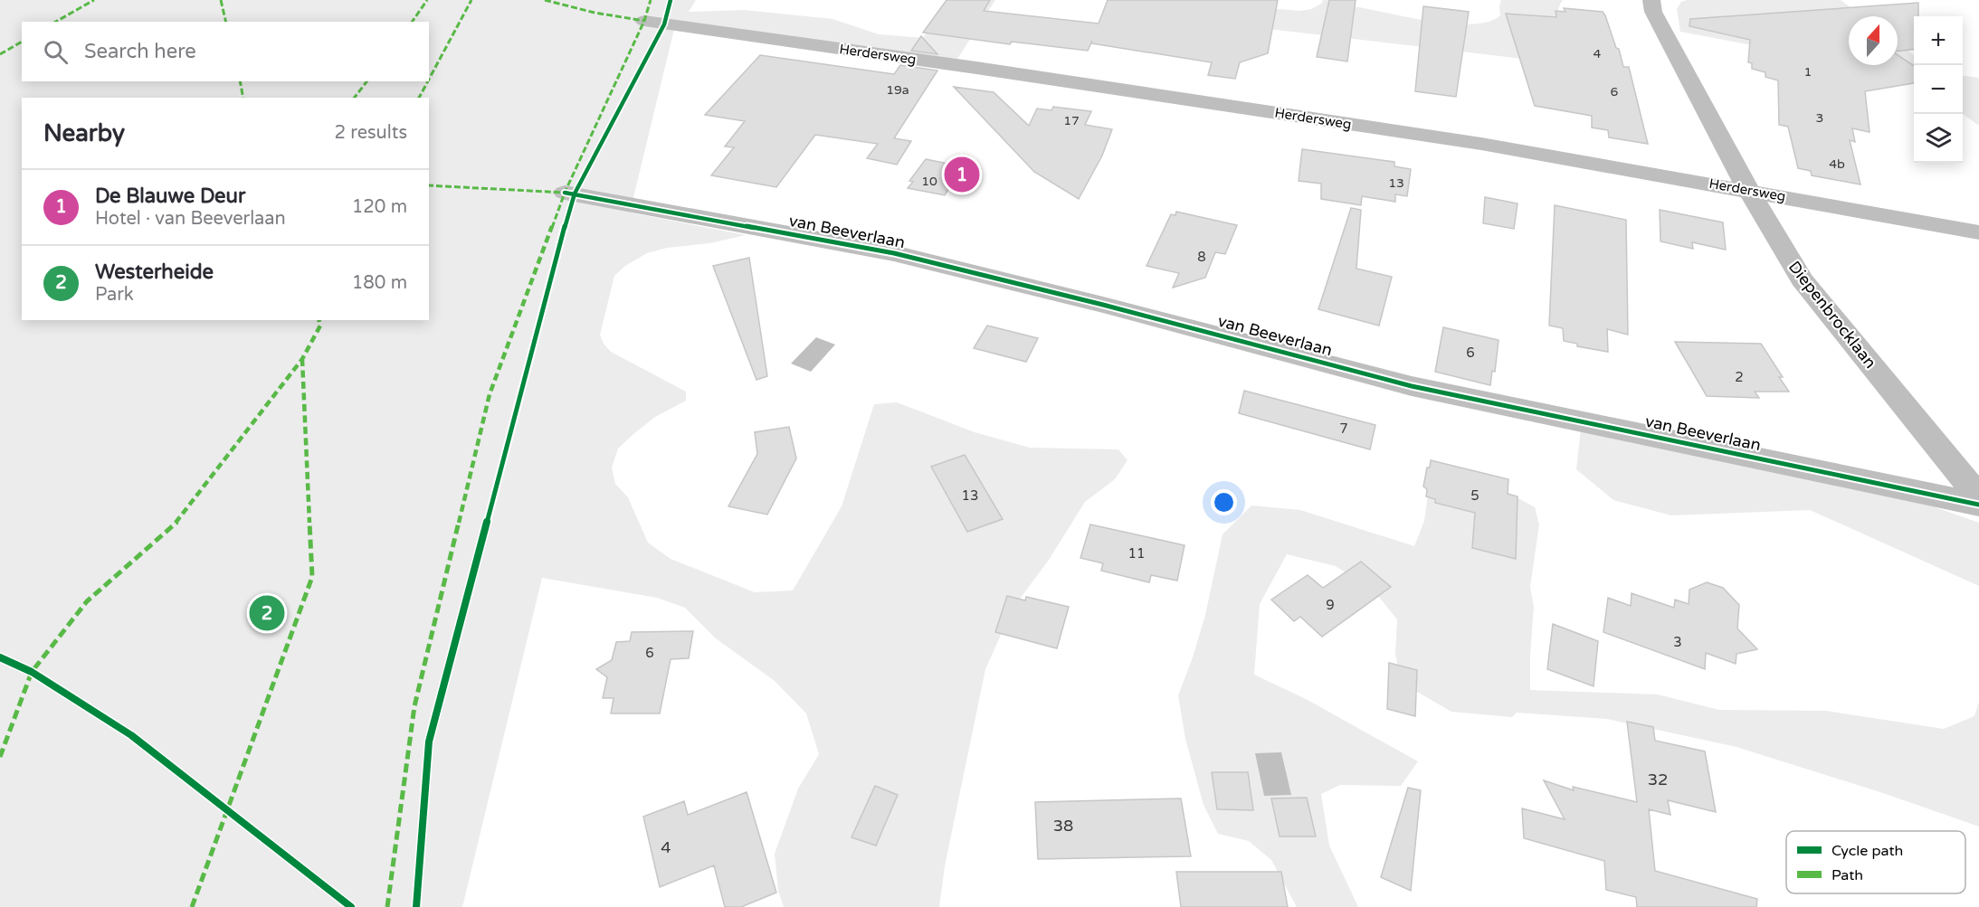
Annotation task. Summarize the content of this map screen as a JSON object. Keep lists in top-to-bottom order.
{
  "streets": {
    "street": ["Herdersweg", "van Beeverlaan", "Diepenbrocklaan"]
  },
  "crossings": [
    ["Herdersweg", "Diepenbrocklaan"]
  ],
  "house_numbers": [
    "4",
    "1",
    "19a",
    "6",
    "3",
    "17",
    "4b",
    "10",
    "13",
    "8",
    "6",
    "2",
    "7",
    "13",
    "5",
    "11",
    "9",
    "3",
    "6",
    "32",
    "38",
    "4"
  ],
  "legend": ["Cycle path", "Path"],
  "north": "top",
  "page": {
    "map_buttons": ["+", "−"],
    "search": "Search here",
    "heading": ["Nearby", "2 results"],
    "pins": ["1", "2"],
    "list": [
      {
        "mark": "1",
        "name": "De Blauwe Deur",
        "note": "Hotel · van Beeverlaan",
        "value": "120 m"
      },
      {
        "mark": "2",
        "name": "Westerheide",
        "note": "Park",
        "value": "180 m"
      }
    ]
  }
}
